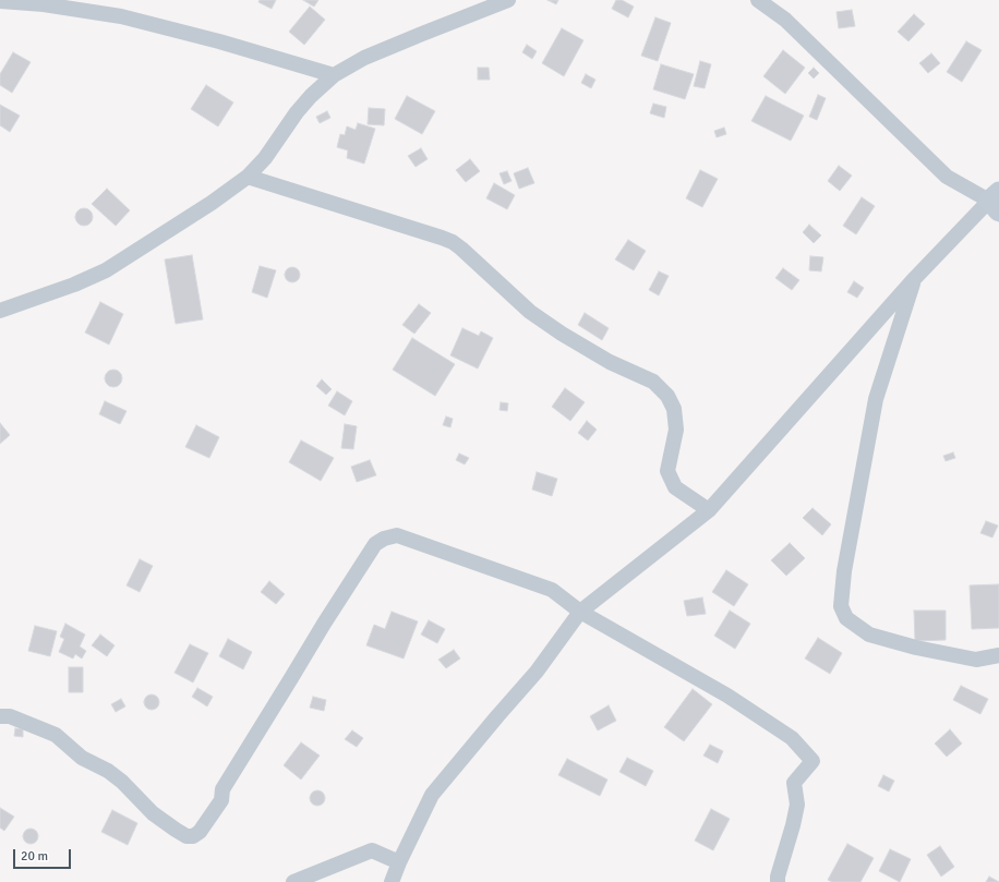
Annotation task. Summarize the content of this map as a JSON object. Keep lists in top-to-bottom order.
{
  "scale_bar": "20 m"
}
